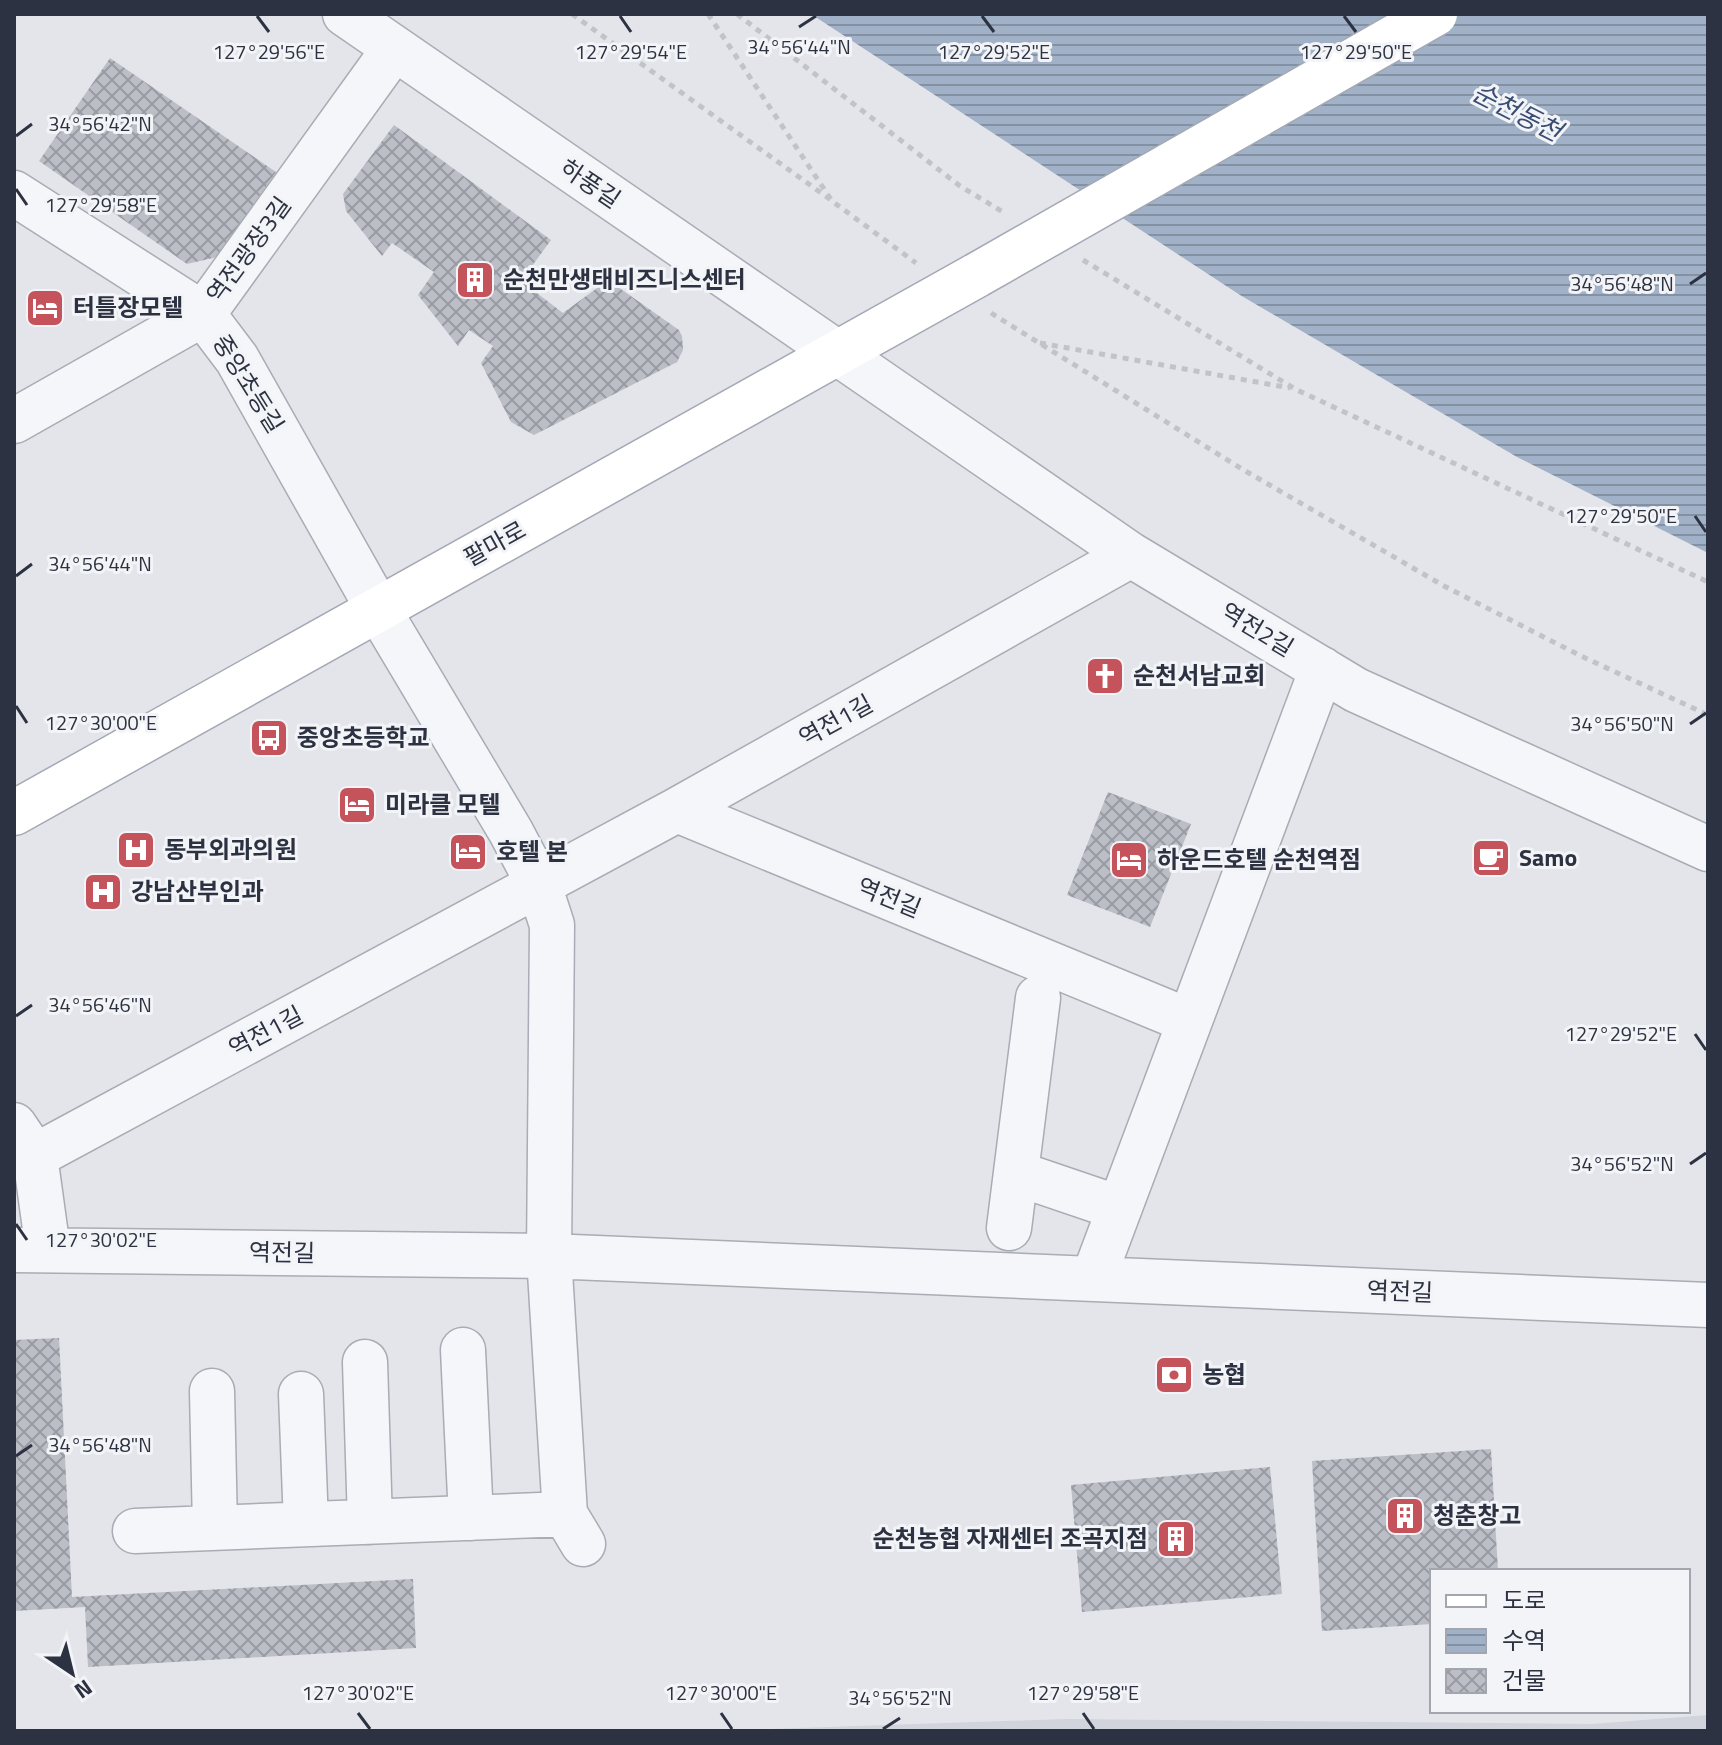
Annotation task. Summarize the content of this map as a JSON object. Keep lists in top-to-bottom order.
{
  "streets": {
    "main road": ["팔마로"],
    "street": [
      "하풍길",
      "역전광장3길",
      "중앙초등길",
      "역전2길",
      "역전1길",
      "역전길"
    ]
  },
  "crossings": [
    ["하풍길", "역전광장3길"],
    ["하풍길", "팔마로"],
    ["하풍길", "역전2길"],
    ["역전광장3길", "중앙초등길"],
    ["중앙초등길", "팔마로"],
    ["팔마로", "역전2길"],
    ["역전2길", "역전1길"],
    ["역전1길", "역전길"]
  ],
  "water": ["순천동천"],
  "places": {
    "building": ["순천만생태비즈니스센터", "청춘창고", "순천농협 자재센터 조곡지점"],
    "hotel": [
      "터틀장모텔",
      "미라클 모텔",
      "호텔 본",
      "하운드호텔 순천역점"
    ],
    "church": ["순천서남교회"],
    "bus stop": ["중앙초등학교"],
    "hospital": ["동부외과의원", "강남산부인과"],
    "cafe": ["Samo"],
    "bank": ["농협"]
  },
  "legend": ["도로", "수역", "건물"],
  "north": "bottom right",
  "coordinates": [
    "34°56'44\"N",
    "127°29'56\"E",
    "127°29'54\"E",
    "127°29'52\"E",
    "127°29'50\"E",
    "34°56'42\"N",
    "127°29'58\"E",
    "34°56'48\"N",
    "127°30'00\"E",
    "34°56'50\"N",
    "34°56'46\"N",
    "34°56'52\"N",
    "127°30'02\"E"
  ]
}
